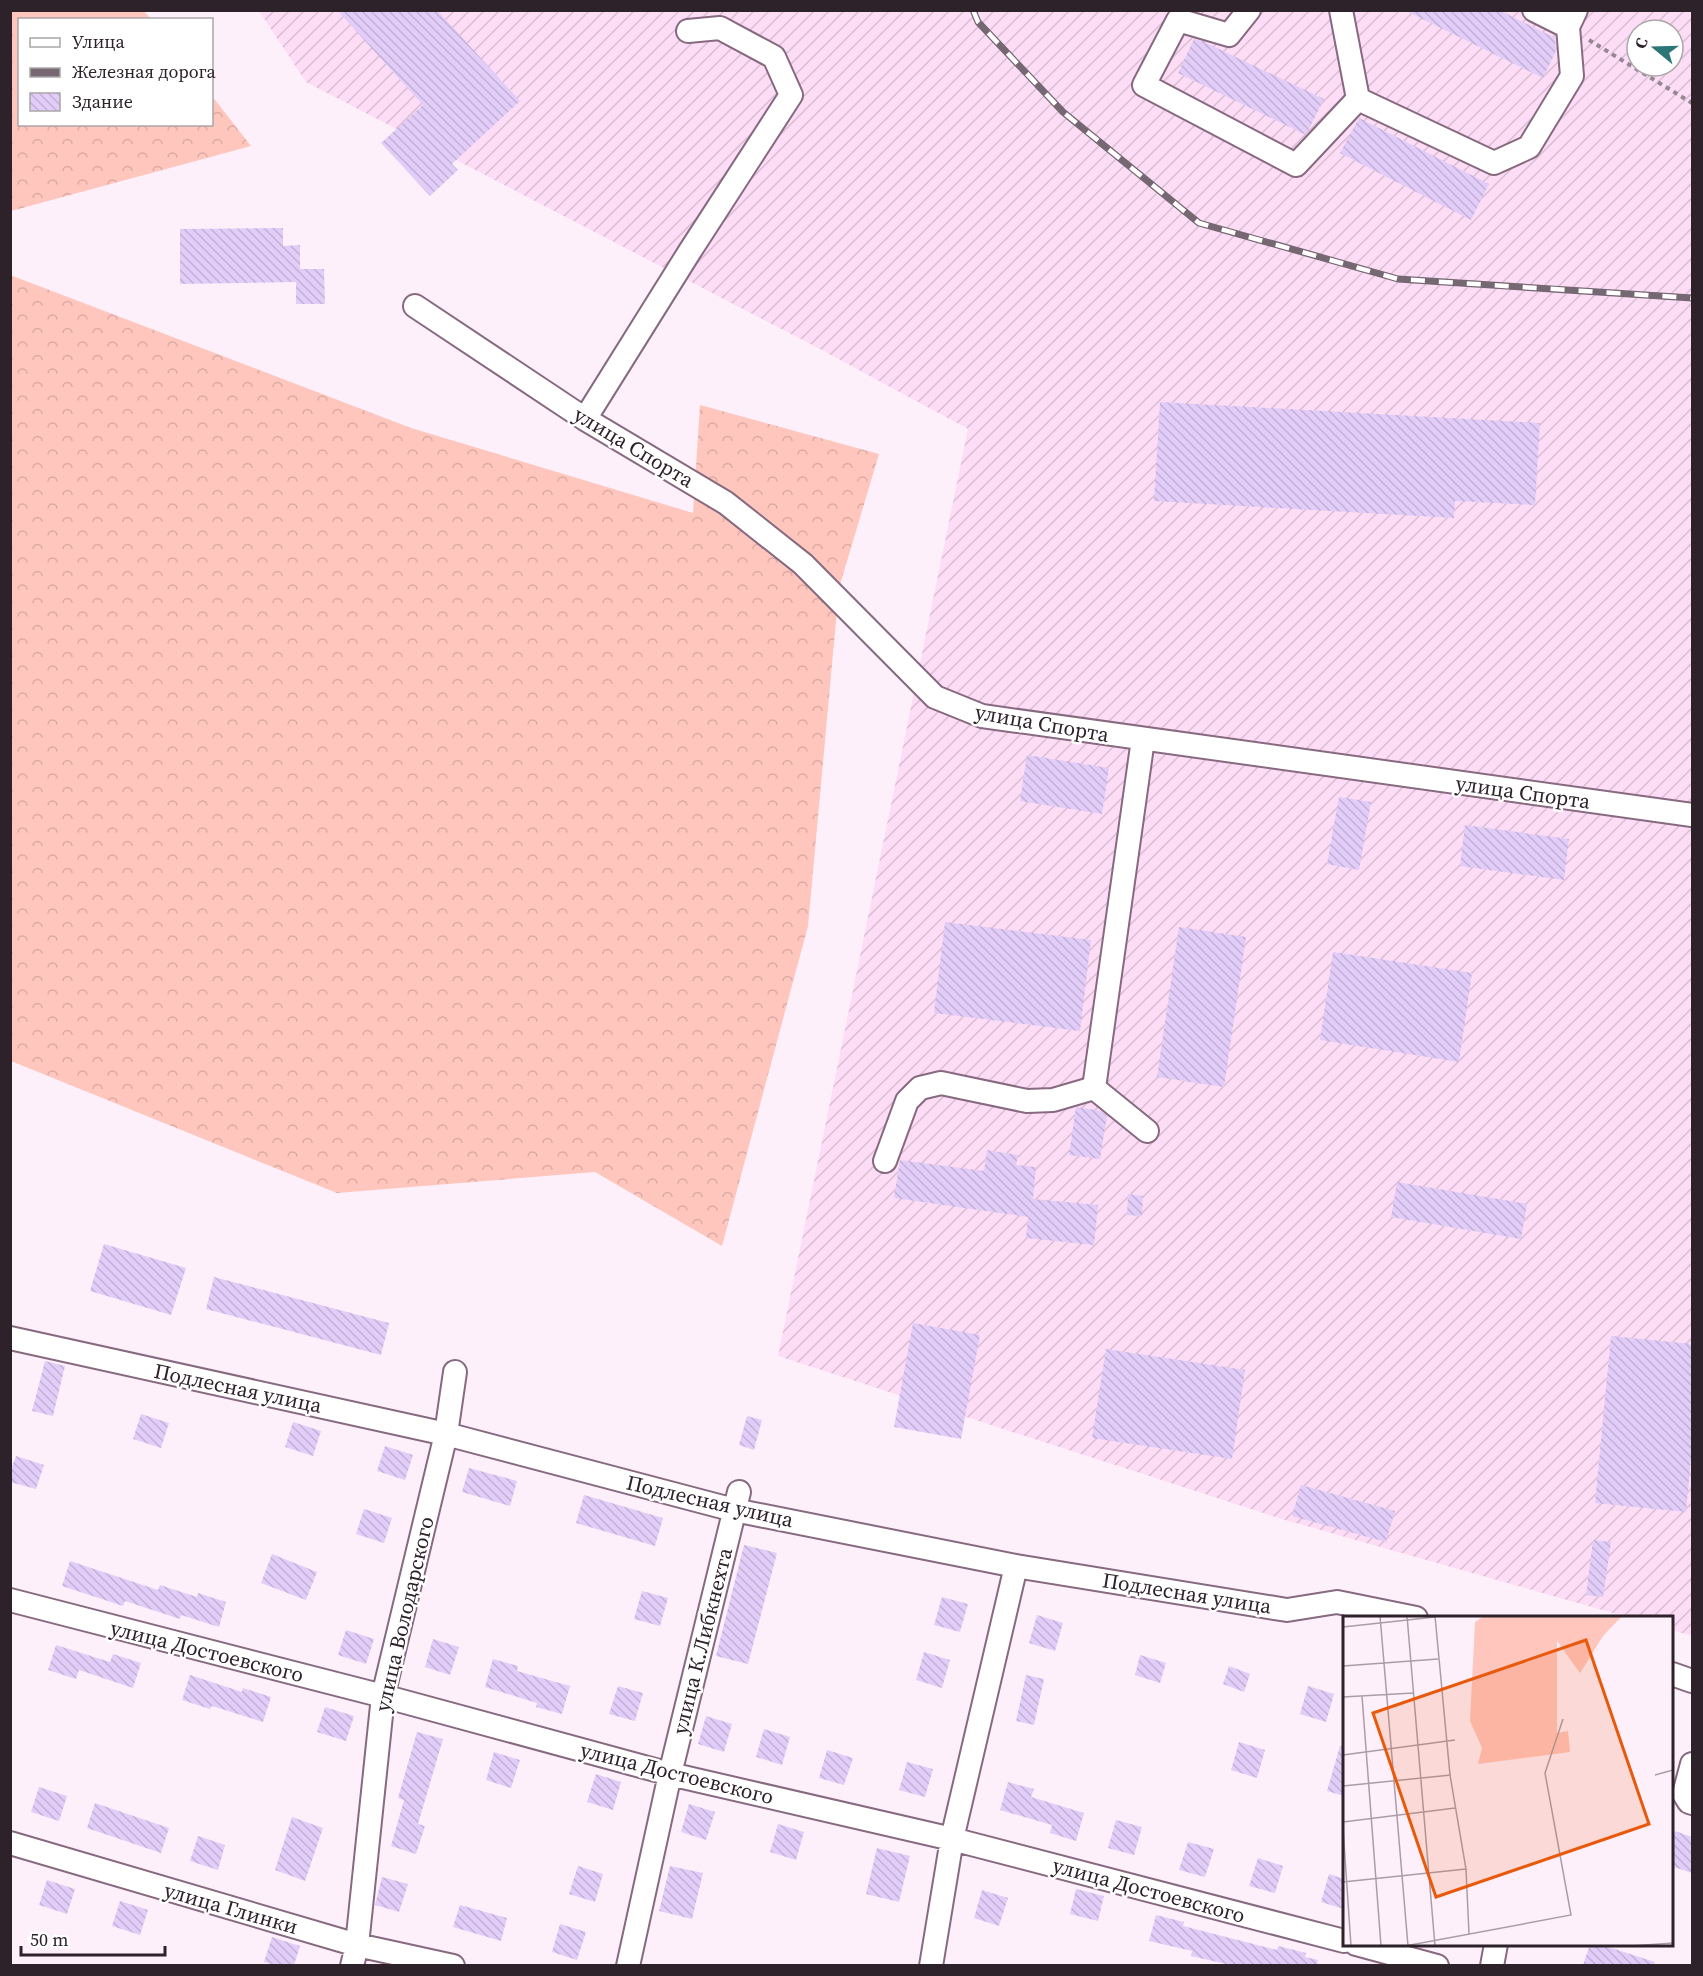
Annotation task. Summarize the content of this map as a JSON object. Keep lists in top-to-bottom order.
{
  "streets": {
    "street": [
      "улица Спорта",
      "Подлесная улица",
      "улица Володарского",
      "улица К.Либкнехта",
      "улица Достоевского",
      "улица Глинки"
    ]
  },
  "crossings": [
    ["Подлесная улица", "улица Володарского"],
    ["Подлесная улица", "улица К.Либкнехта"],
    ["улица Володарского", "улица Достоевского"],
    ["улица Володарского", "улица Глинки"],
    ["улица К.Либкнехта", "улица Достоевского"]
  ],
  "legend": ["Улица", "Железная дорога", "Здание"],
  "scale_bar": "50 m",
  "north": "left"
}
